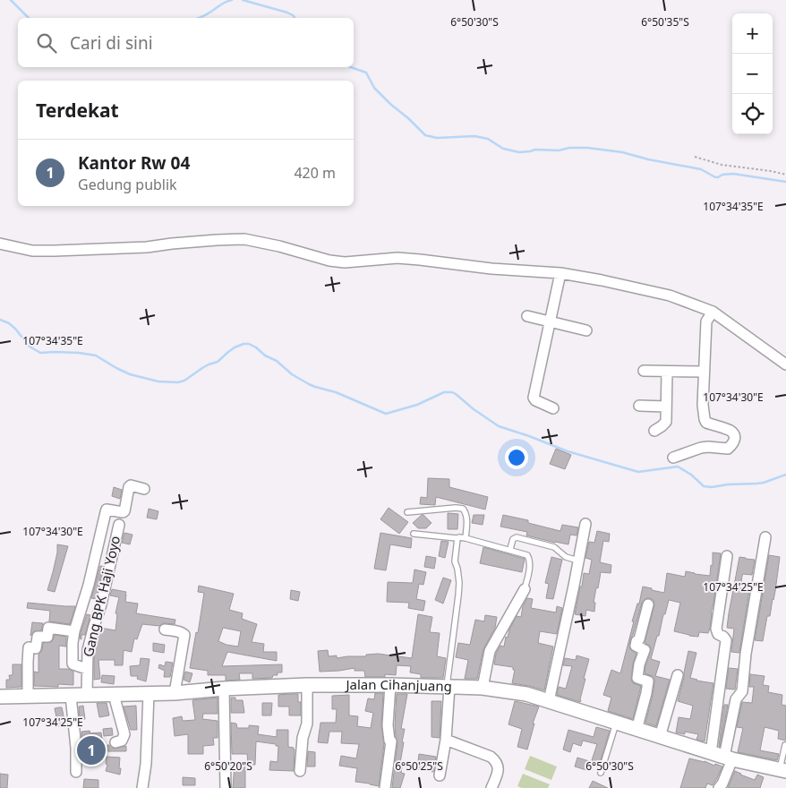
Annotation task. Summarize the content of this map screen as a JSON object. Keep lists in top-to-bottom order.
{
  "streets": {
    "main road": ["Jalan Cihanjuang"],
    "street": ["Gang BPK Haji Yoyo"]
  },
  "crossings": [
    ["Gang BPK Haji Yoyo", "Jalan Cihanjuang"]
  ],
  "page": {
    "map_buttons": ["+", "−"],
    "search": "Cari di sini",
    "heading": "Terdekat",
    "list": [
      {
        "mark": "1",
        "name": "Kantor Rw 04",
        "note": "Gedung publik",
        "value": "420 m"
      }
    ],
    "pins": "1"
  },
  "coordinates": [
    "6°50'30\"S",
    "6°50'35\"S",
    "107°34'35\"E",
    "107°34'30\"E",
    "107°34'25\"E",
    "6°50'20\"S",
    "6°50'25\"S"
  ]
}
